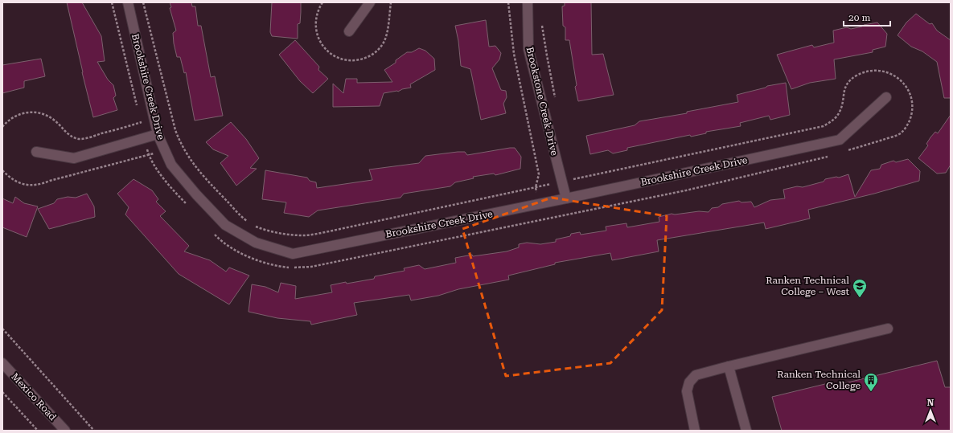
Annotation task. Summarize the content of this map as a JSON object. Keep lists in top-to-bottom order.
{
  "streets": {
    "street": ["Brookshire Creek Drive", "Brookstone Creek Drive", "Mexico Road"]
  },
  "crossings": [
    ["Brookshire Creek Drive", "Brookstone Creek Drive"]
  ],
  "places": {
    "school or university": ["Ranken Technical College – West"],
    "building": ["Ranken Technical College"]
  },
  "scale_bar": "20 m",
  "north": "top"
}
